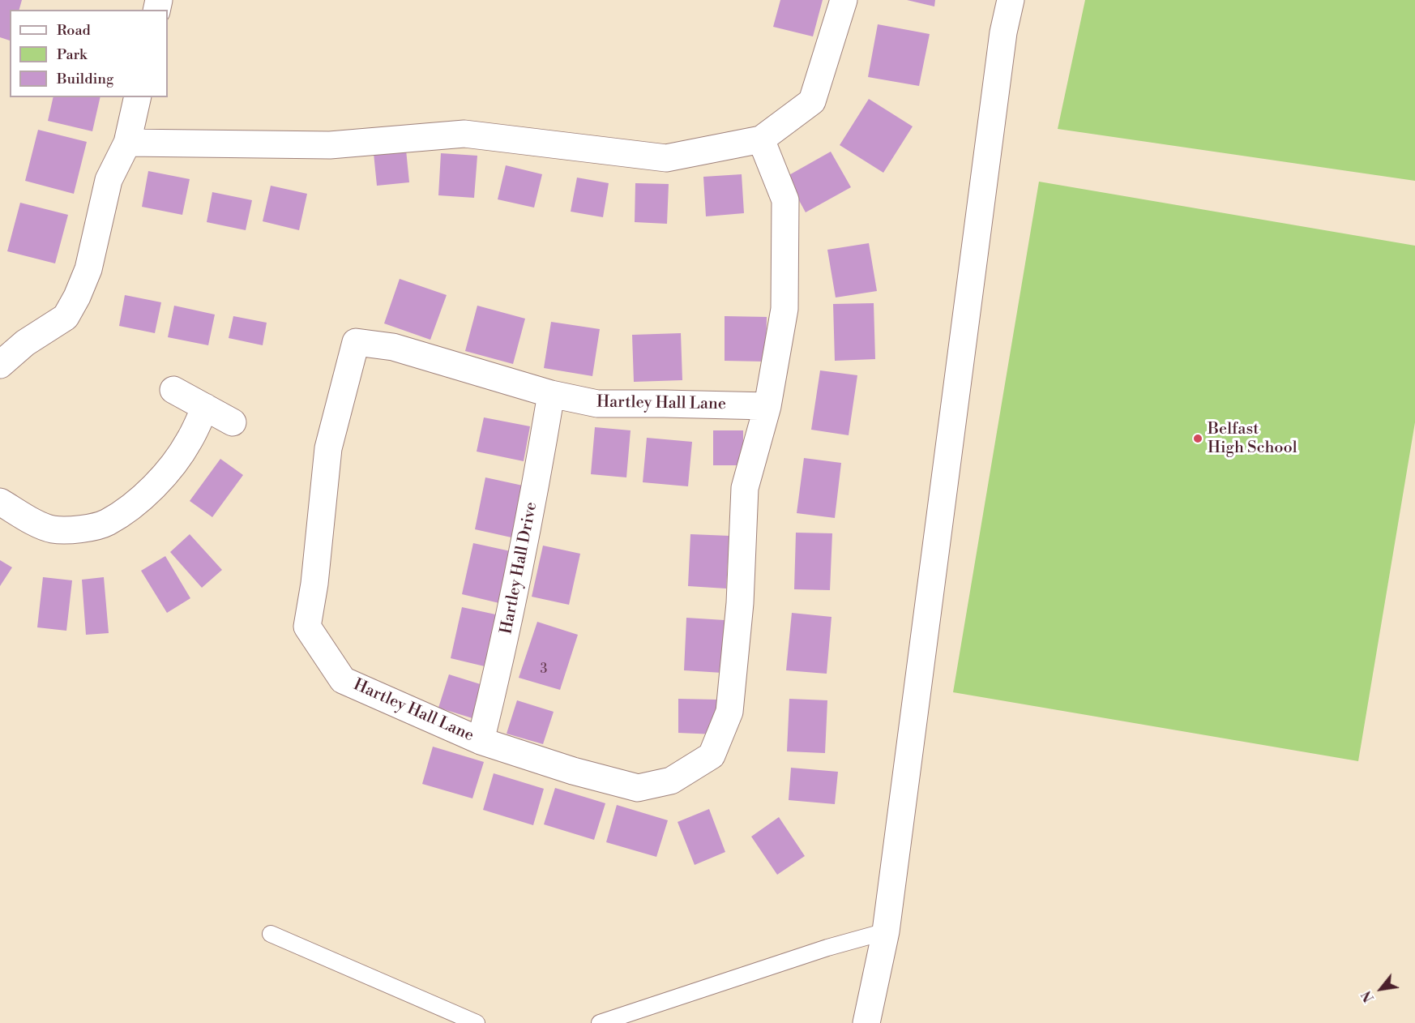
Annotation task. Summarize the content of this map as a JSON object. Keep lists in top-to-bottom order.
{
  "streets": {
    "street": ["Hartley Hall Lane", "Hartley Hall Drive"]
  },
  "crossings": [
    ["Hartley Hall Lane", "Hartley Hall Drive"]
  ],
  "places": ["Belfast High School"],
  "house_numbers": ["3"],
  "legend": ["Road", "Park", "Building"],
  "north": "bottom left"
}
